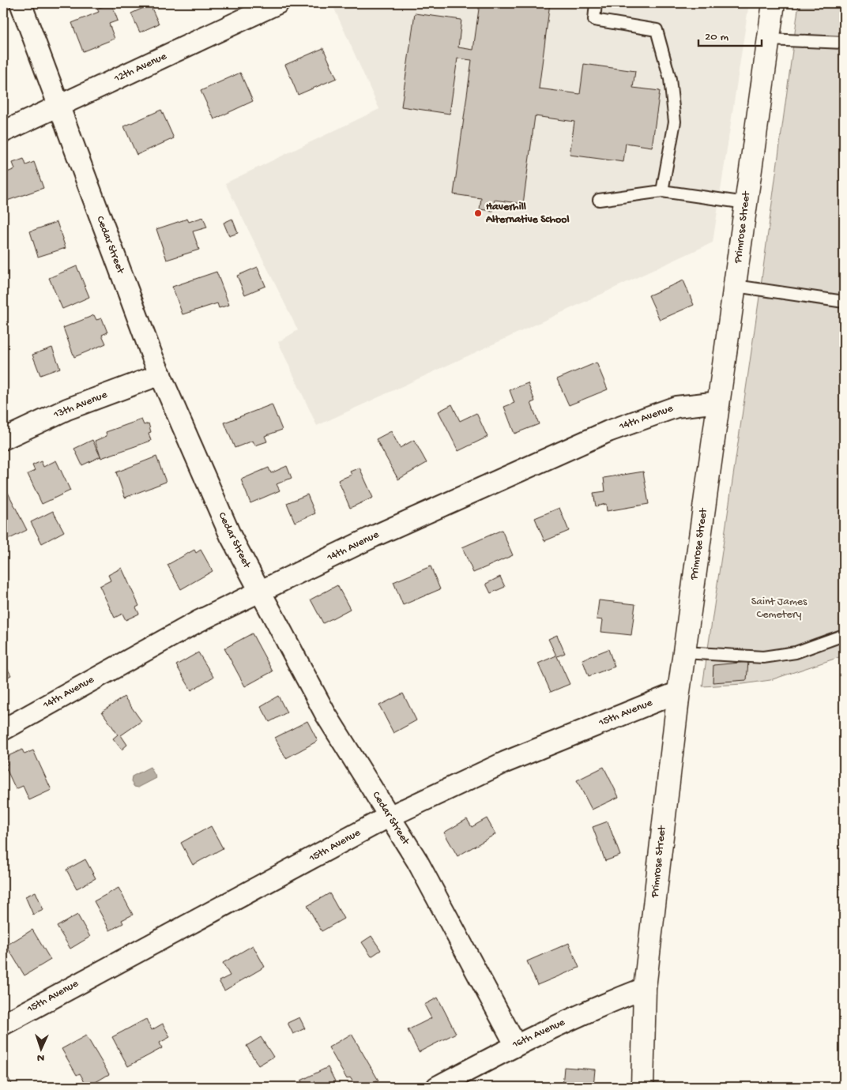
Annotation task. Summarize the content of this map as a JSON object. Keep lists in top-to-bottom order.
{
  "streets": {
    "main road": ["Primrose Street"],
    "street": [
      "12th Avenue",
      "Cedar Street",
      "13th Avenue",
      "14th Avenue",
      "15th Avenue",
      "16th Avenue"
    ]
  },
  "crossings": [
    ["12th Avenue", "Cedar Street"],
    ["Primrose Street", "14th Avenue"],
    ["Primrose Street", "15th Avenue"],
    ["Primrose Street", "16th Avenue"],
    ["Cedar Street", "13th Avenue"],
    ["Cedar Street", "14th Avenue"],
    ["Cedar Street", "15th Avenue"],
    ["Cedar Street", "16th Avenue"]
  ],
  "parks": ["Saint James Cemetery"],
  "places": ["Haverhill Alternative School"],
  "scale_bar": "20 m",
  "north": "bottom"
}
